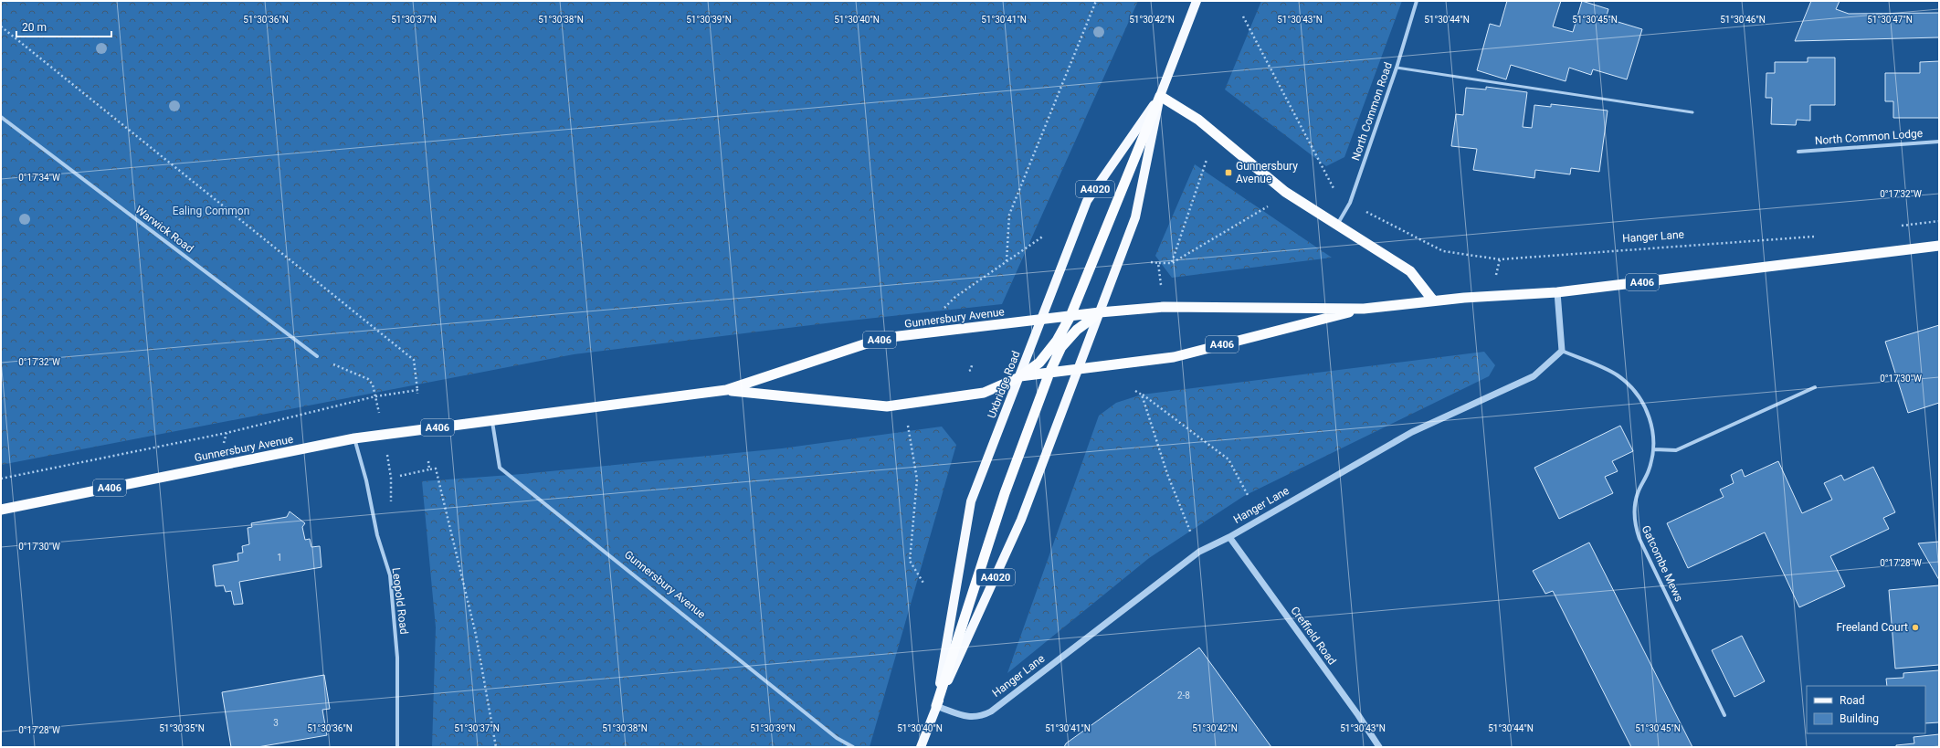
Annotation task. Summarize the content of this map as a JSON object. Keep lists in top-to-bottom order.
{
  "streets": {
    "highway": ["A406", "Gunnersbury Avenue"],
    "main road": ["A4020", "Uxbridge Road"],
    "street": [
      "North Common Road",
      "North Common Lodge",
      "Warwick Road",
      "Hanger Lane",
      "Gatcombe Mews",
      "Leopold Road",
      "Creffield Road"
    ]
  },
  "crossings": [
    ["Hanger Lane", "Uxbridge Road"],
    ["Hanger Lane", "Gatcombe Mews"],
    ["Hanger Lane", "Creffield Road"],
    ["A406", "Gunnersbury Avenue"],
    ["A406", "Uxbridge Road"],
    ["Gunnersbury Avenue", "Uxbridge Road"],
    ["Gunnersbury Avenue", "Leopold Road"]
  ],
  "parks": ["Ealing Common"],
  "places": {
    "transit": ["Gunnersbury Avenue"],
    "other": ["Freeland Court"]
  },
  "house_numbers": ["1", "2-8", "3"],
  "legend": ["Road", "Building"],
  "scale_bar": "20 m",
  "coordinates": [
    "51°30'36\"N",
    "51°30'37\"N",
    "51°30'38\"N",
    "51°30'39\"N",
    "51°30'40\"N",
    "51°30'41\"N",
    "51°30'42\"N",
    "51°30'43\"N",
    "51°30'44\"N",
    "51°30'45\"N",
    "51°30'46\"N",
    "51°30'47\"N",
    "0°17'34\"W",
    "0°17'32\"W",
    "0°17'30\"W",
    "0°17'28\"W",
    "51°30'35\"N"
  ]
}
